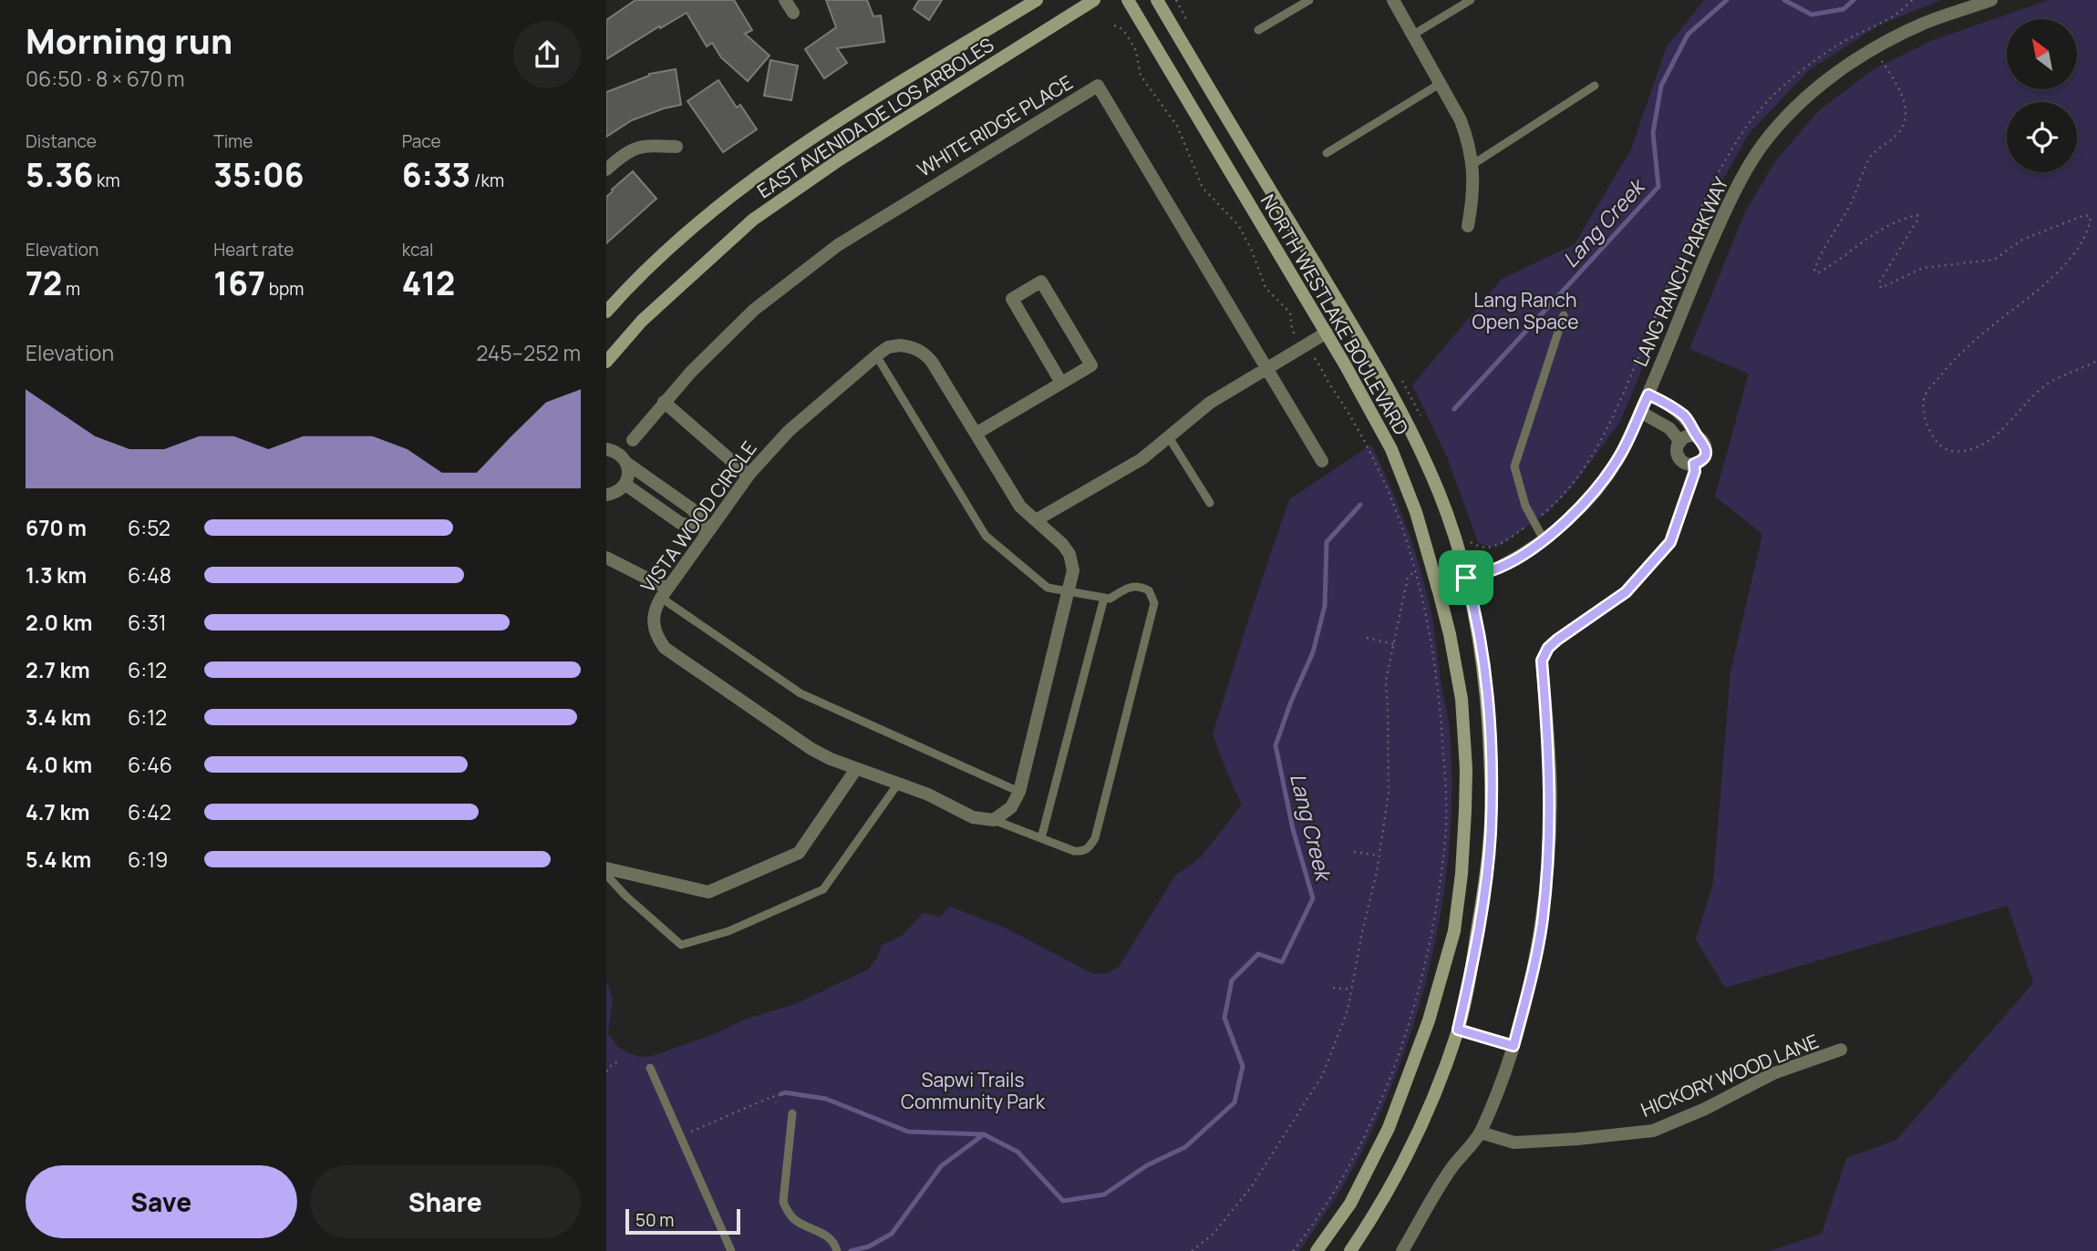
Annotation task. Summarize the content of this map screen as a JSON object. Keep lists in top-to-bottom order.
{
  "streets": {
    "main road": ["EAST AVENIDA DE LOS ARBOLES", "NORTH WESTLAKE BOULEVARD"],
    "street": [
      "WHITE RIDGE PLACE",
      "LANG RANCH PARKWAY",
      "VISTA WOOD CIRCLE",
      "HICKORY WOOD LANE"
    ]
  },
  "crossings": [
    ["LANG RANCH PARKWAY", "NORTH WESTLAKE BOULEVARD"]
  ],
  "water": ["Lang Creek"],
  "parks": ["Lang Ranch Open Space", "Sapwi Trails Community Park"],
  "scale_bar": "50 m",
  "north": "top left",
  "page": {
    "heading": ["Morning run", "06:50 · 8 × 670 m"],
    "stats": [
      ["Distance", "5.36 km"],
      ["Time", "35:06"],
      ["Pace", "6:33 /km"],
      ["Elevation", "72 m"],
      ["Heart rate", "167 bpm"],
      ["kcal", "412"]
    ],
    "chart": ["Elevation", "245–252 m"],
    "list": [
      {
        "name": "670 m",
        "note": "6:52"
      },
      {
        "name": "1.3 km",
        "note": "6:48"
      },
      {
        "name": "2.0 km",
        "note": "6:31"
      },
      {
        "name": "2.7 km",
        "note": "6:12"
      },
      {
        "name": "3.4 km",
        "note": "6:12"
      },
      {
        "name": "4.0 km",
        "note": "6:46"
      },
      {
        "name": "4.7 km",
        "note": "6:42"
      },
      {
        "name": "5.4 km",
        "note": "6:19"
      }
    ],
    "buttons": ["Save", "Share"],
    "scale": "50 m"
  }
}
